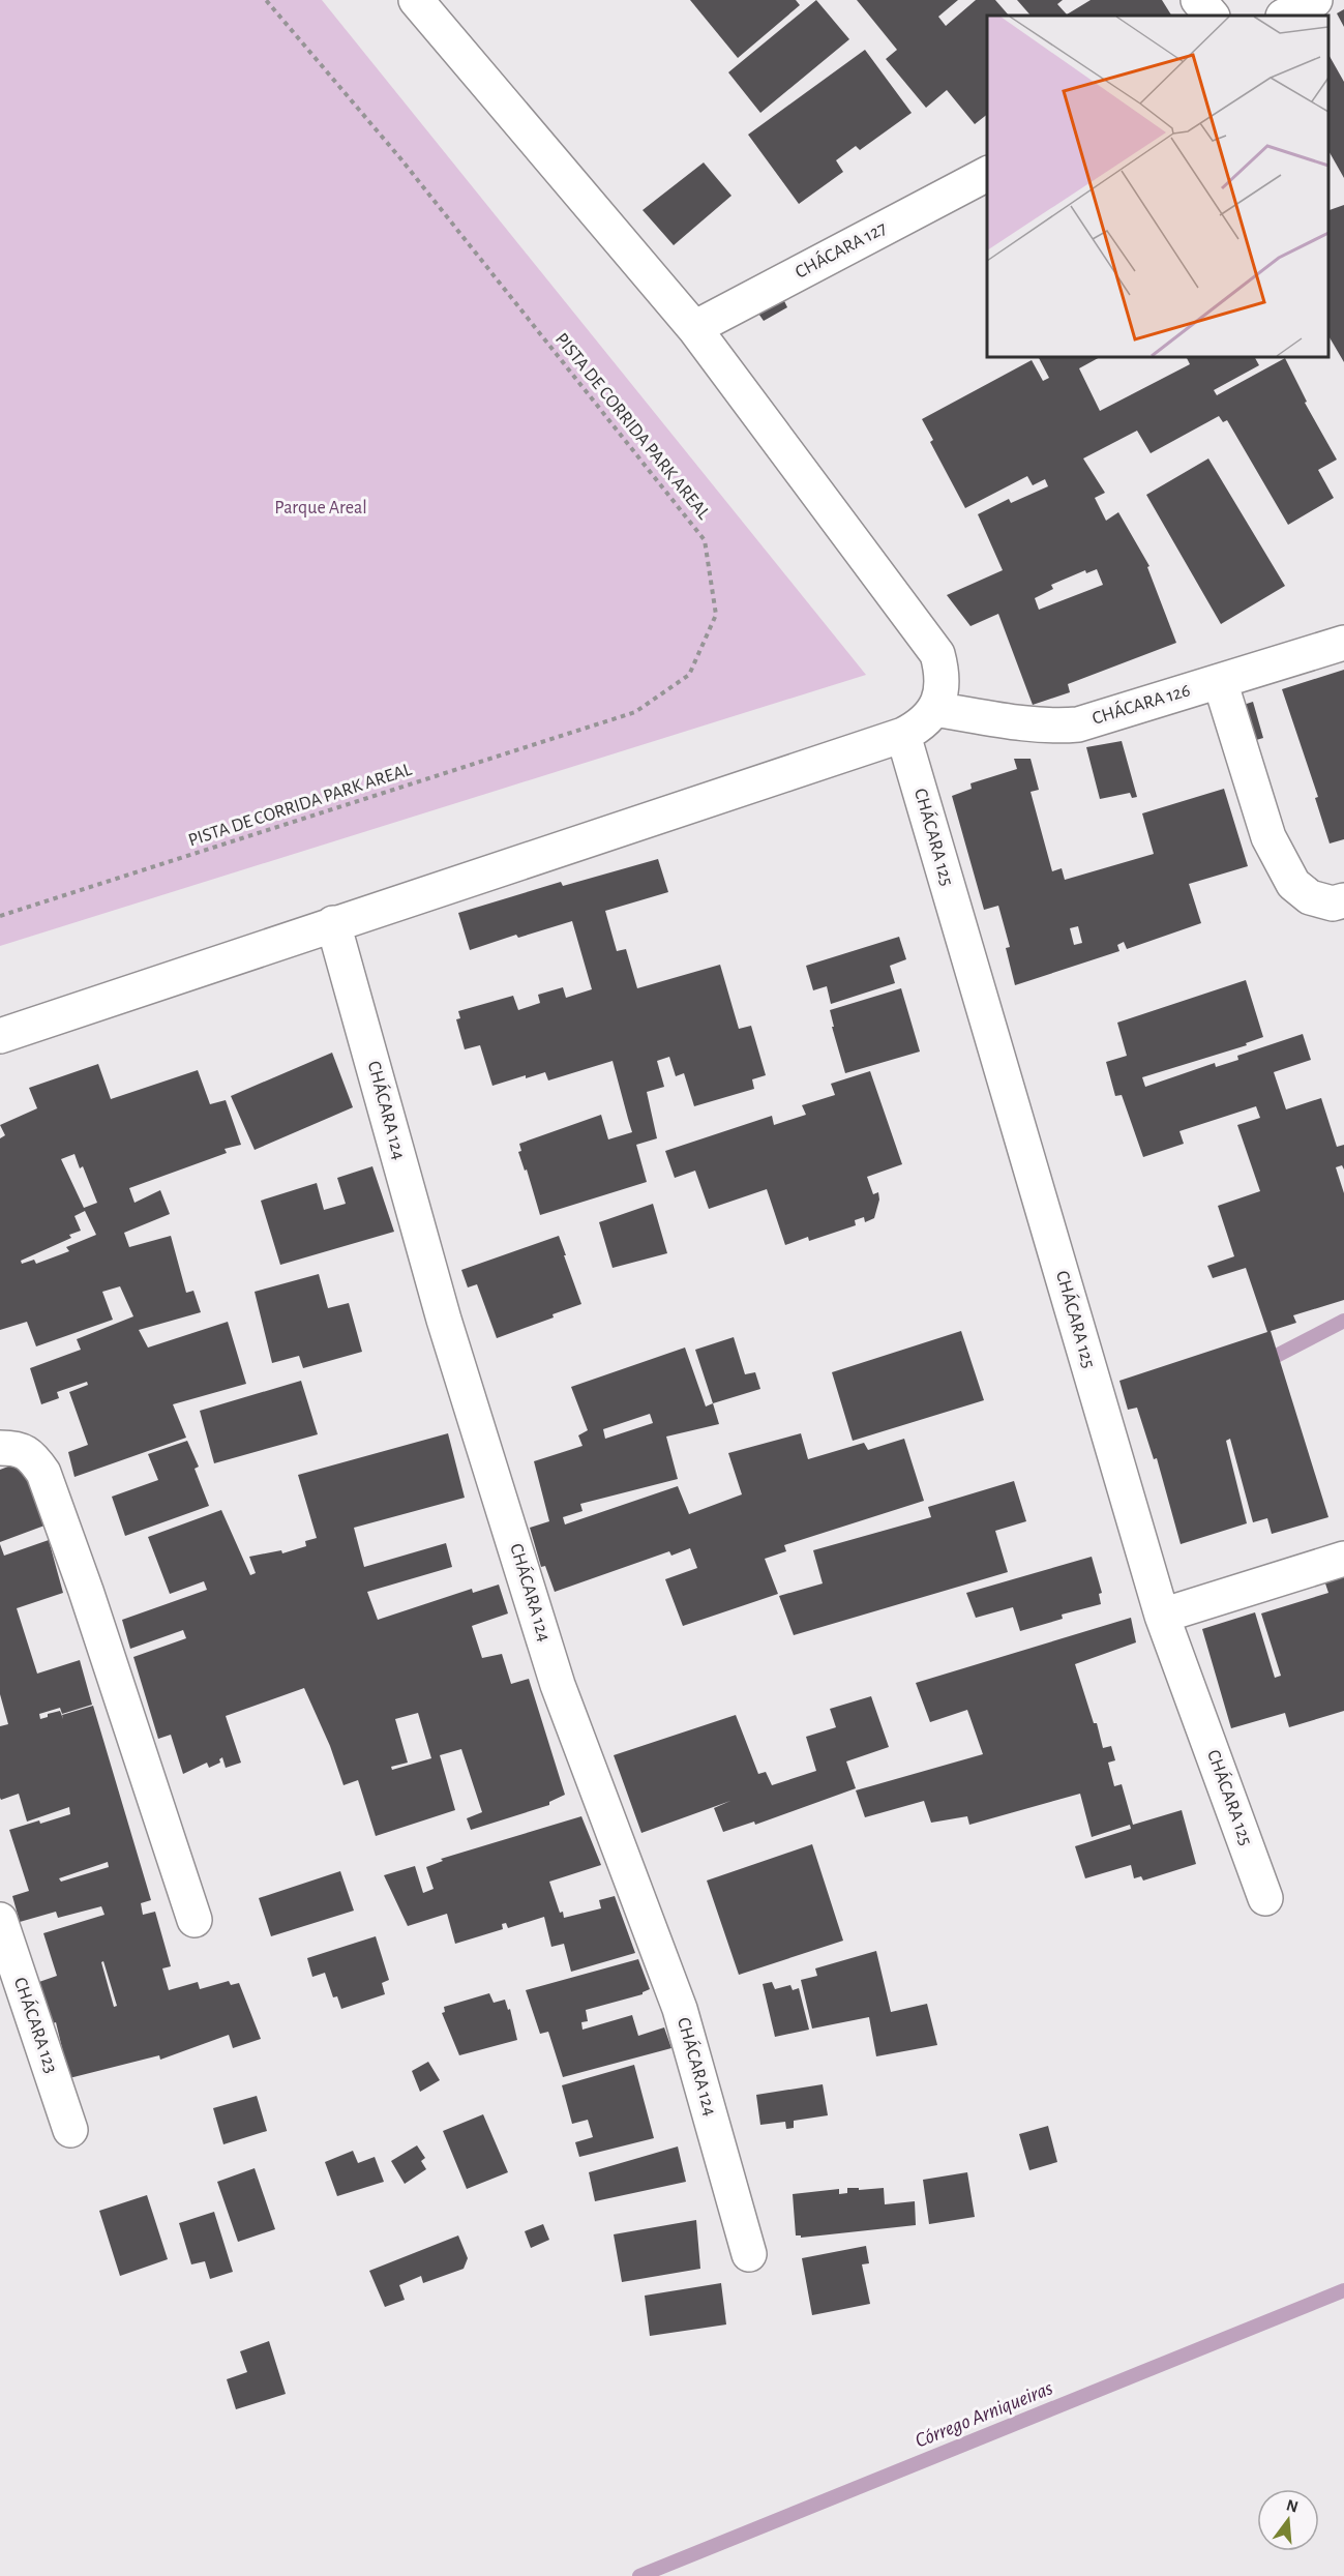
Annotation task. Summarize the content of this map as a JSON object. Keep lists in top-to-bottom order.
{
  "streets": {
    "street": [
      "CHÁCARA 127",
      "CHÁCARA 126",
      "CHÁCARA 125",
      "CHÁCARA 124",
      "CHÁCARA 123"
    ],
    "path": ["PISTA DE CORRIDA PARK AREAL"]
  },
  "water": ["Córrego Arniqueiras"],
  "parks": ["Parque Areal"],
  "north": "top"
}
